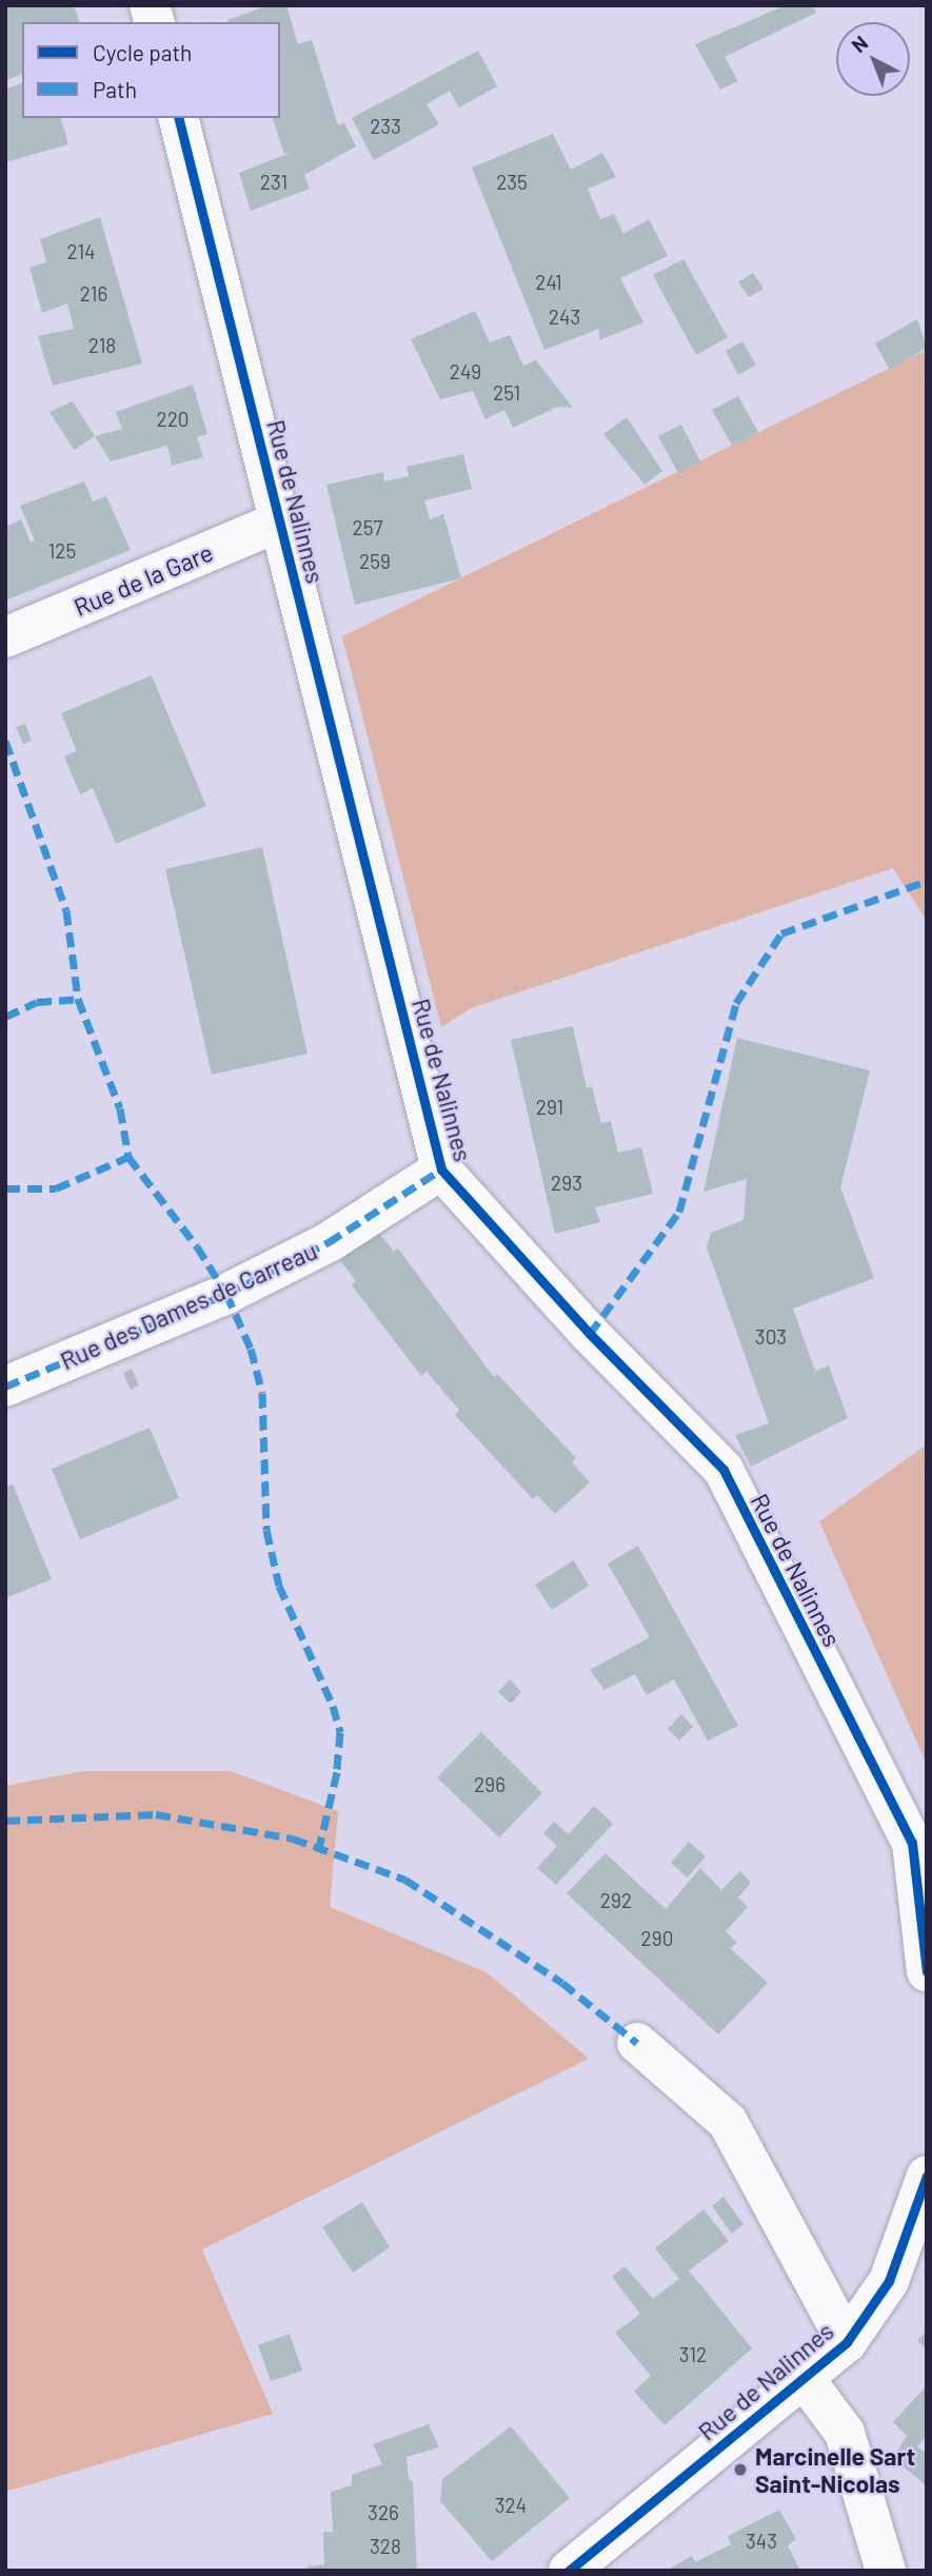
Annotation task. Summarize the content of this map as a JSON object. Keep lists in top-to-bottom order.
{
  "streets": {
    "street": ["Rue de Nalinnes", "Rue de la Gare", "Rue des Dames de Carreau"]
  },
  "crossings": [
    ["Rue de Nalinnes", "Rue de la Gare"],
    ["Rue de Nalinnes", "Rue des Dames de Carreau"]
  ],
  "places": ["Marcinelle Sart Saint-Nicolas"],
  "house_numbers": [
    "233",
    "231",
    "235",
    "214",
    "241",
    "216",
    "243",
    "218",
    "249",
    "251",
    "220",
    "257",
    "125",
    "259",
    "291",
    "293",
    "303",
    "296",
    "292",
    "290",
    "312",
    "324",
    "326",
    "343",
    "328"
  ],
  "legend": ["Cycle path", "Path"],
  "north": "top left"
}
